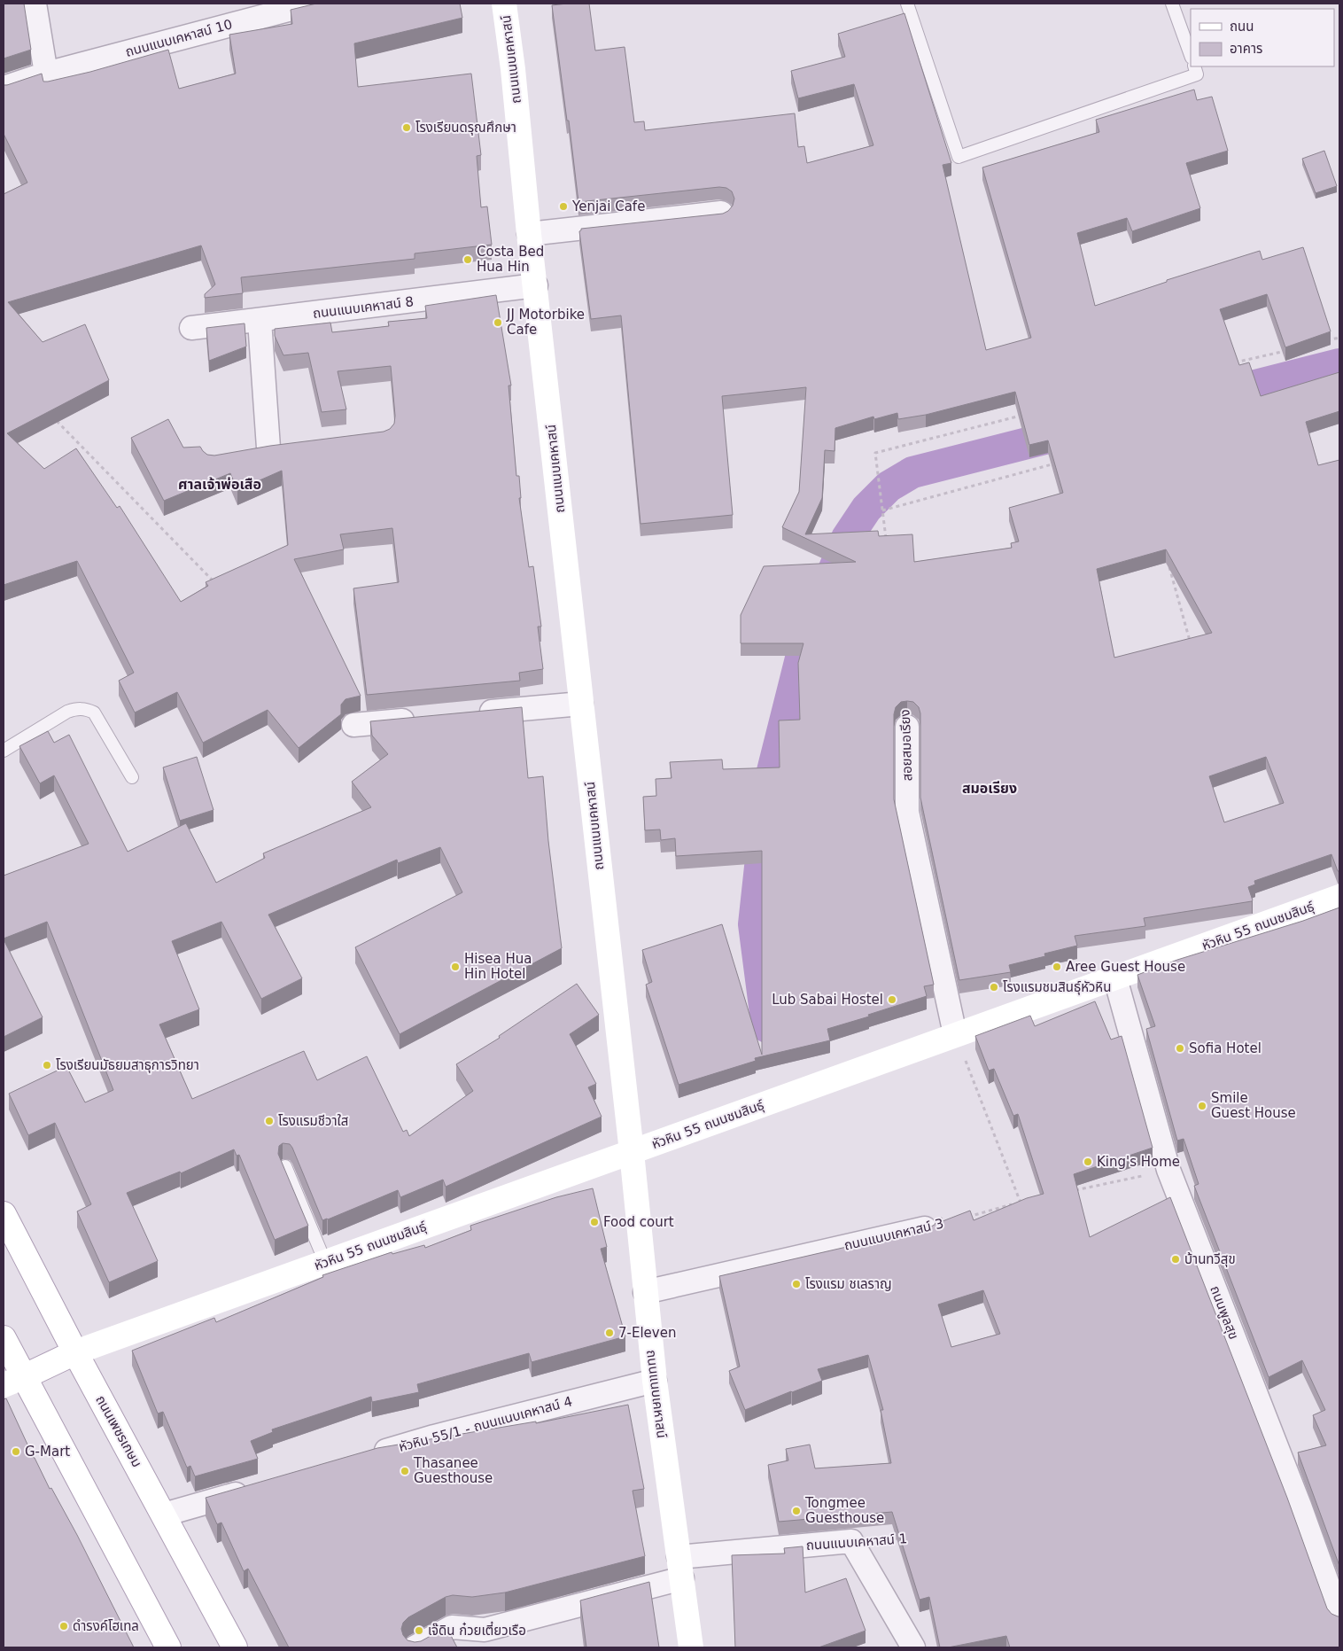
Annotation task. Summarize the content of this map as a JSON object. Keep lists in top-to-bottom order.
{
  "streets": {
    "street": [
      "ถนนแนบเคหาสน์ 10",
      "ถนนแนบเคหาสน์",
      "ถนนแนบเคหาสน์ 8",
      "สอยสมอเรียง",
      "หัวหิน 55 ถนนชมสินธุ์",
      "ถนนแนบเคหาสน์ 3",
      "ถนนพูลสุข",
      "หัวหิน 55/1 - ถนนแนบเคหาสน์ 4",
      "ถนนเพชรเกษม",
      "ถนนแนบเคหาสน์ 1"
    ]
  },
  "crossings": [
    ["ถนนแนบเคหาสน์", "ถนนแนบเคหาสน์ 8"],
    ["ถนนแนบเคหาสน์", "หัวหิน 55 ถนนชมสินธุ์"],
    ["ถนนแนบเคหาสน์", "ถนนแนบเคหาสน์ 3"],
    ["ถนนแนบเคหาสน์", "หัวหิน 55/1 - ถนนแนบเคหาสน์ 4"],
    ["ถนนแนบเคหาสน์", "ถนนแนบเคหาสน์ 1"],
    ["สอยสมอเรียง", "หัวหิน 55 ถนนชมสินธุ์"],
    ["หัวหิน 55 ถนนชมสินธุ์", "ถนนพูลสุข"],
    ["หัวหิน 55 ถนนชมสินธุ์", "ถนนเพชรเกษม"]
  ],
  "districts": ["ศาลเจ้าพ่อเสือ", "สมอเรียง"],
  "places": [
    "โรงเรียนดรุณศึกษา",
    "Yenjai Cafe",
    "Costa Bed Hua Hin",
    "JJ Motorbike Cafe",
    "Hisea Hua Hin Hotel",
    "Aree Guest House",
    "โรงแรมชมสินธุ์หัวหิน",
    "Lub Sabai Hostel",
    "Sofia Hotel",
    "โรงเรียนมัธยมสาธุการวิทยา",
    "Smile Guest House",
    "โรงแรมชีวาใส",
    "King's Home",
    "Food court",
    "บ้านทวีสุข",
    "โรงแรม ชเลราญ",
    "7-Eleven",
    "G-Mart",
    "Thasanee Guesthouse",
    "Tongmee Guesthouse",
    "ดำรงค์โฮเทล",
    "เจ๊ดิน ก๋วยเตี๋ยวเรือ"
  ],
  "legend": ["ถนน", "อาคาร"]
}
